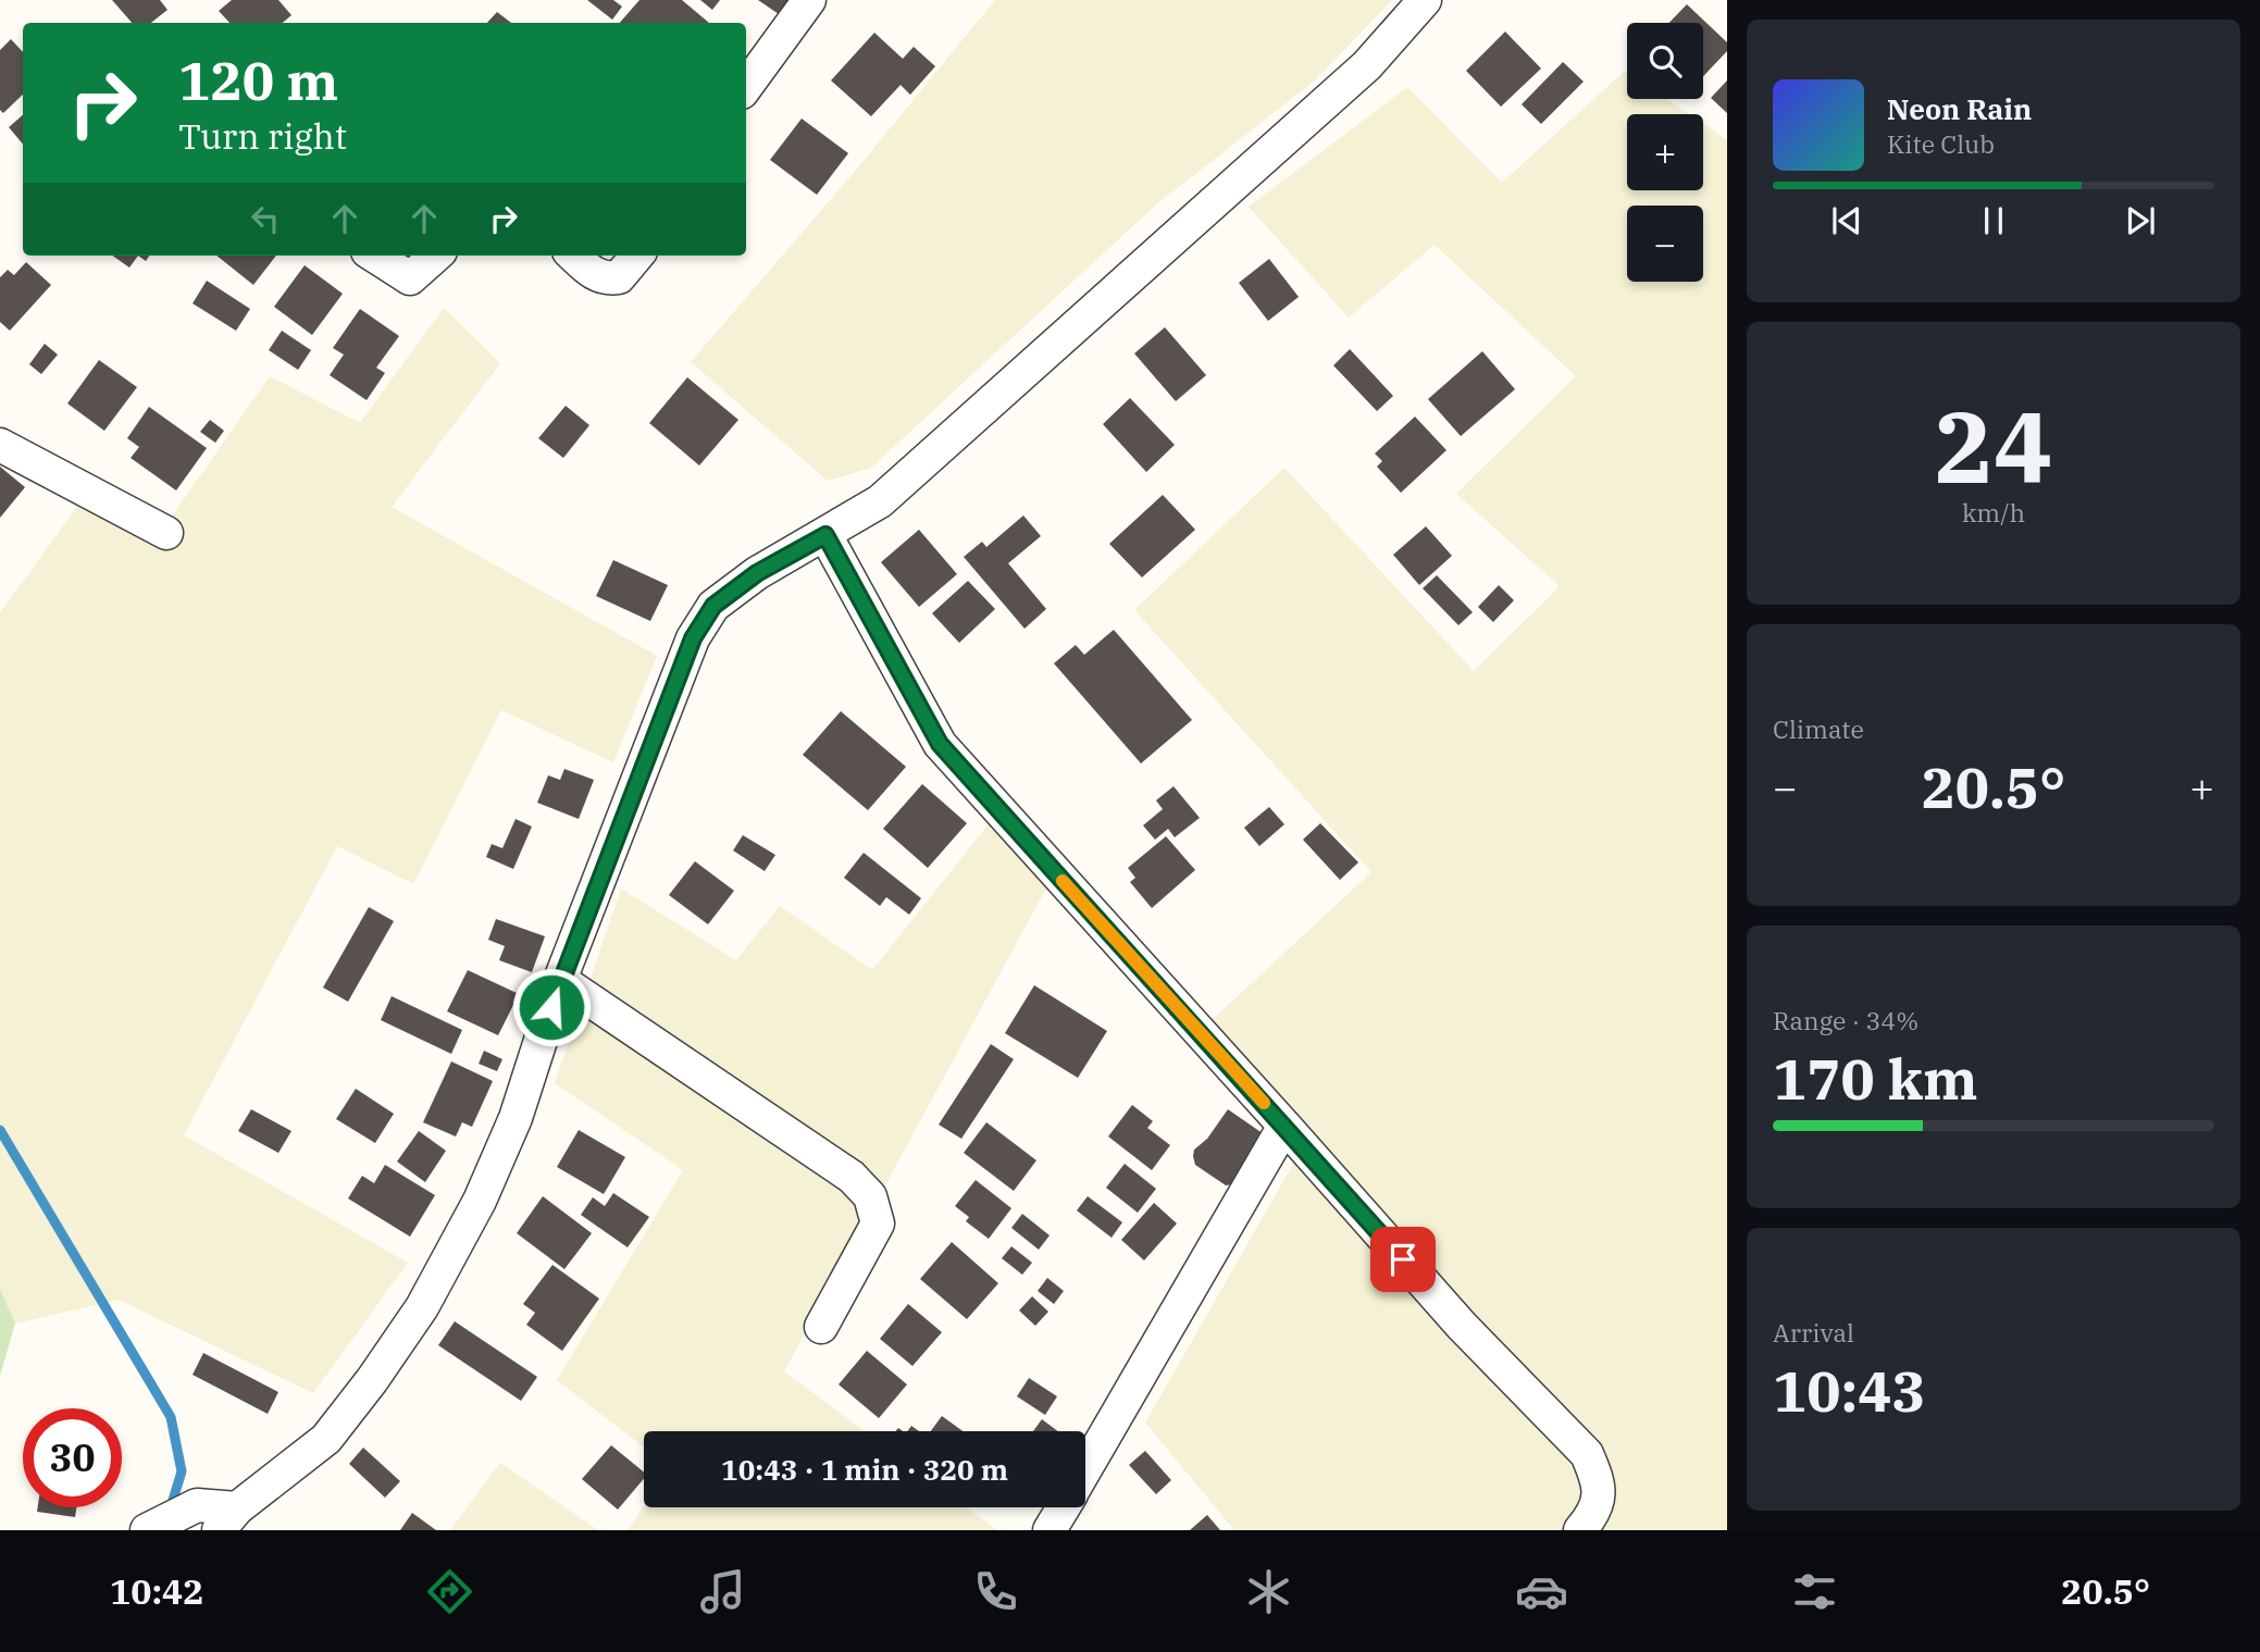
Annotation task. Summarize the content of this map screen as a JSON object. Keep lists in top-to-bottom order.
{
  "page": {
    "map_buttons": ["+", "−"],
    "turn": ["120 m", "Turn right"],
    "song": ["Neon Rain", "Kite Club"],
    "tile": [
      ["24", "km/h"],
      "Climate",
      ["Range · 34%", "170 km"],
      ["Arrival", "10:43"]
    ],
    "heat": ["−", "20.5°", "+"],
    "limit": "30",
    "trip": "10:43 · 1 min · 320 m",
    "tabs": ["10:42", "20.5°"]
  }
}
